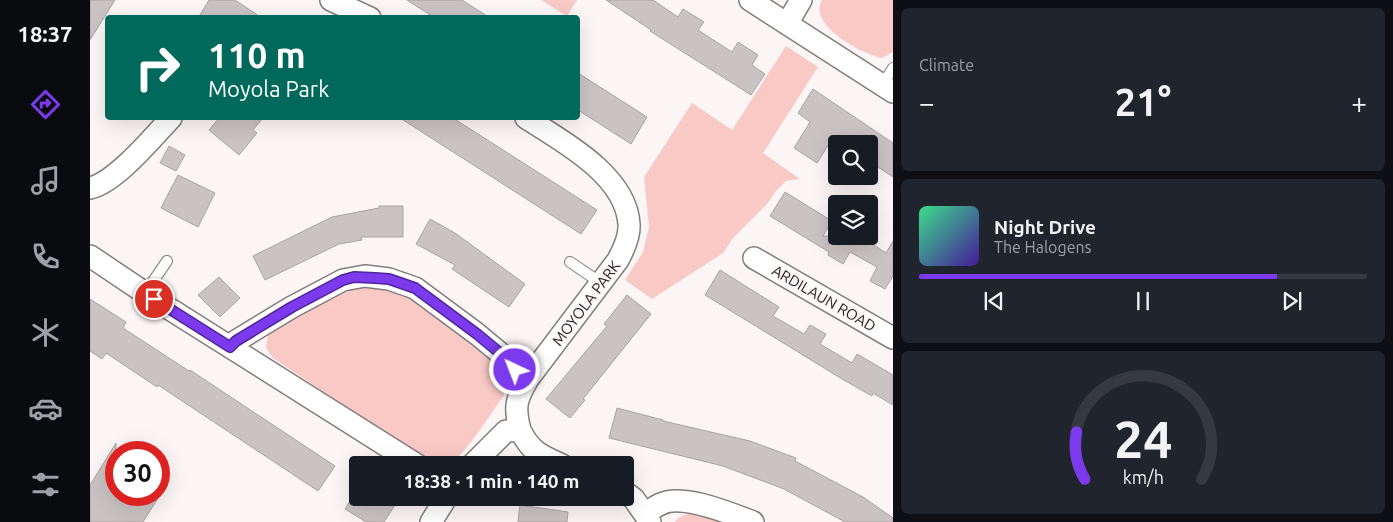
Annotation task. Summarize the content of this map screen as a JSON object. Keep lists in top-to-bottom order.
{
  "streets": {
    "street": ["ARDILAUN ROAD", "MOYOLA PARK"]
  },
  "page": {
    "tabs": "18:37",
    "tile": "Climate",
    "turn": ["110 m", "Moyola Park"],
    "heat": ["−", "21°", "+"],
    "song": ["Night Drive", "The Halogens"],
    "limit": "30",
    "trip": "18:38 · 1 min · 140 m",
    "gauge": ["24", "km/h"]
  }
}
